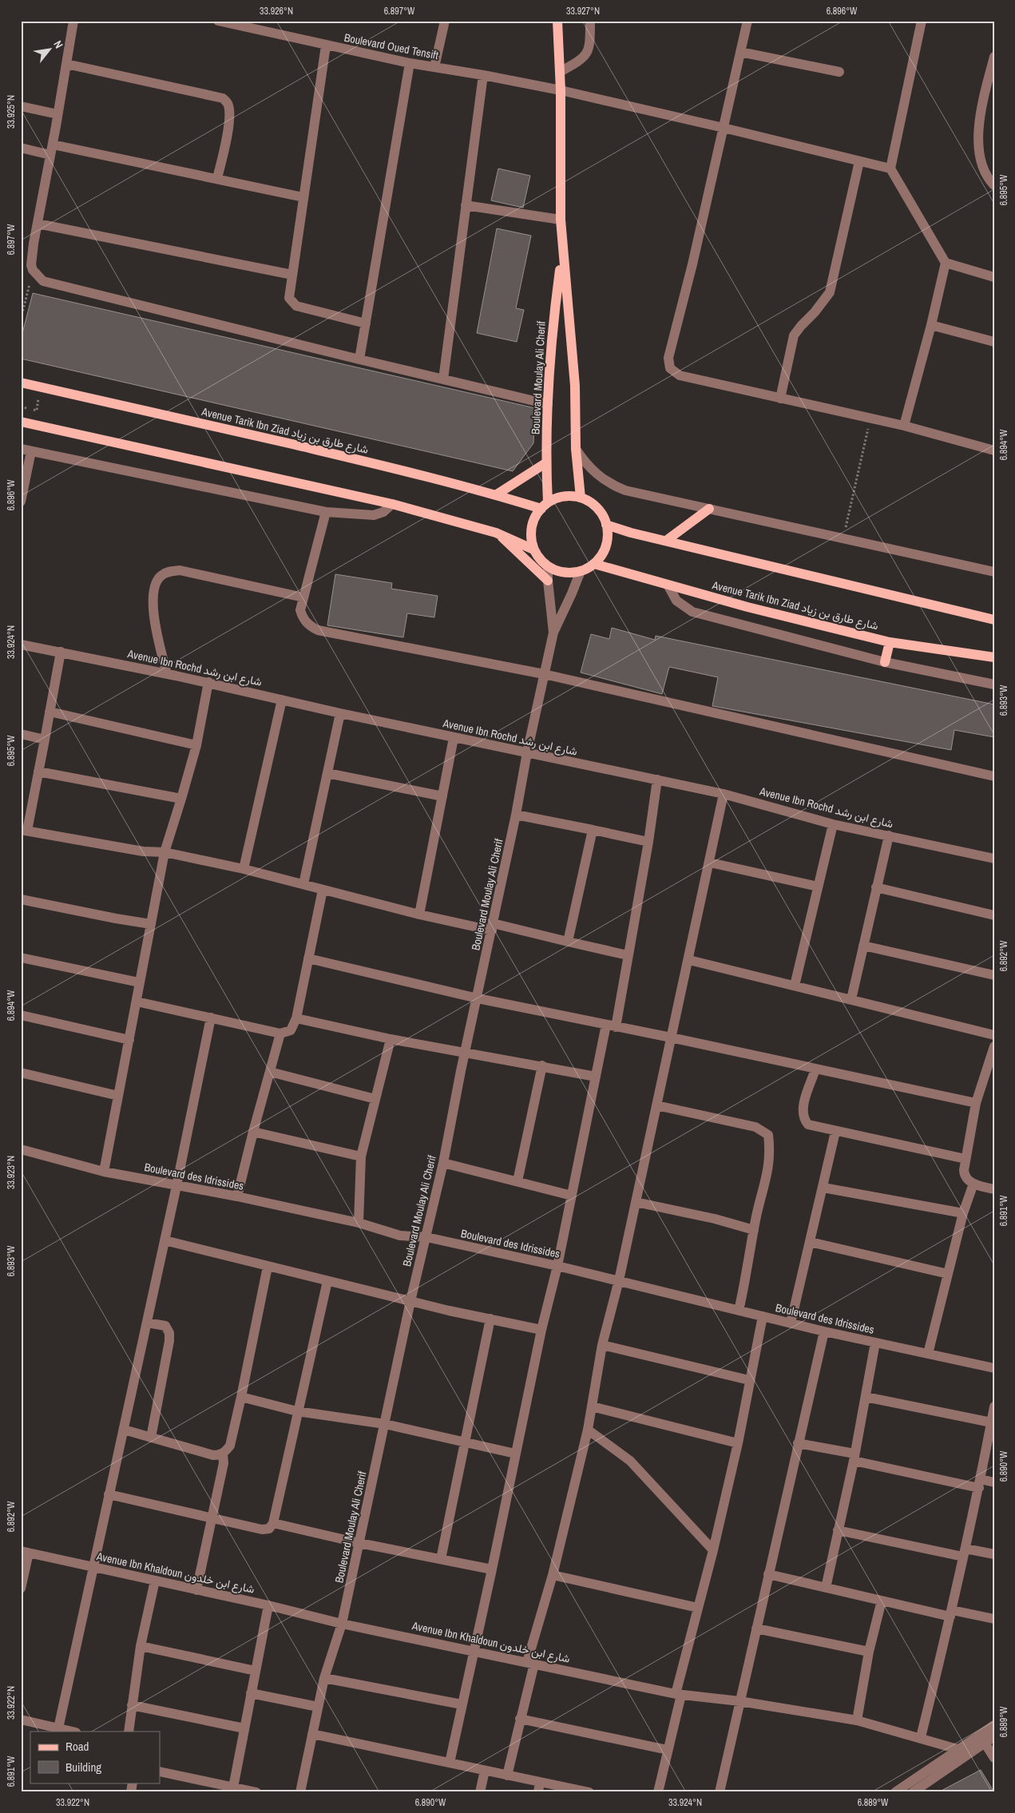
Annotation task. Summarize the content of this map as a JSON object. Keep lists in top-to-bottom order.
{
  "streets": {
    "main road": ["Boulevard Moulay Ali Cherif", "Avenue Tarik Ibn Ziad شارع طارق بن زياد"],
    "street": [
      "Boulevard Oued Tensift",
      "Avenue Ibn Rochd شارع ابن رشد",
      "Boulevard des Idrissides",
      "Avenue Ibn Khaldoun شارع ابن خلدون"
    ]
  },
  "crossings": [
    ["Boulevard Oued Tensift", "Boulevard Moulay Ali Cherif"],
    ["Boulevard Moulay Ali Cherif", "Avenue Tarik Ibn Ziad شارع طارق بن زياد"],
    ["Boulevard Moulay Ali Cherif", "Avenue Ibn Rochd شارع ابن رشد"],
    ["Boulevard Moulay Ali Cherif", "Boulevard des Idrissides"],
    ["Boulevard Moulay Ali Cherif", "Avenue Ibn Khaldoun شارع ابن خلدون"]
  ],
  "legend": ["Road", "Building"],
  "north": "top right",
  "coordinates": [
    "33.926°N",
    "6.897°W",
    "33.927°N",
    "6.896°W",
    "33.925°N",
    "6.895°W",
    "6.894°W",
    "33.924°N",
    "6.893°W",
    "6.892°W",
    "33.923°N",
    "6.891°W",
    "6.890°W",
    "33.922°N",
    "6.889°W"
  ]
}
